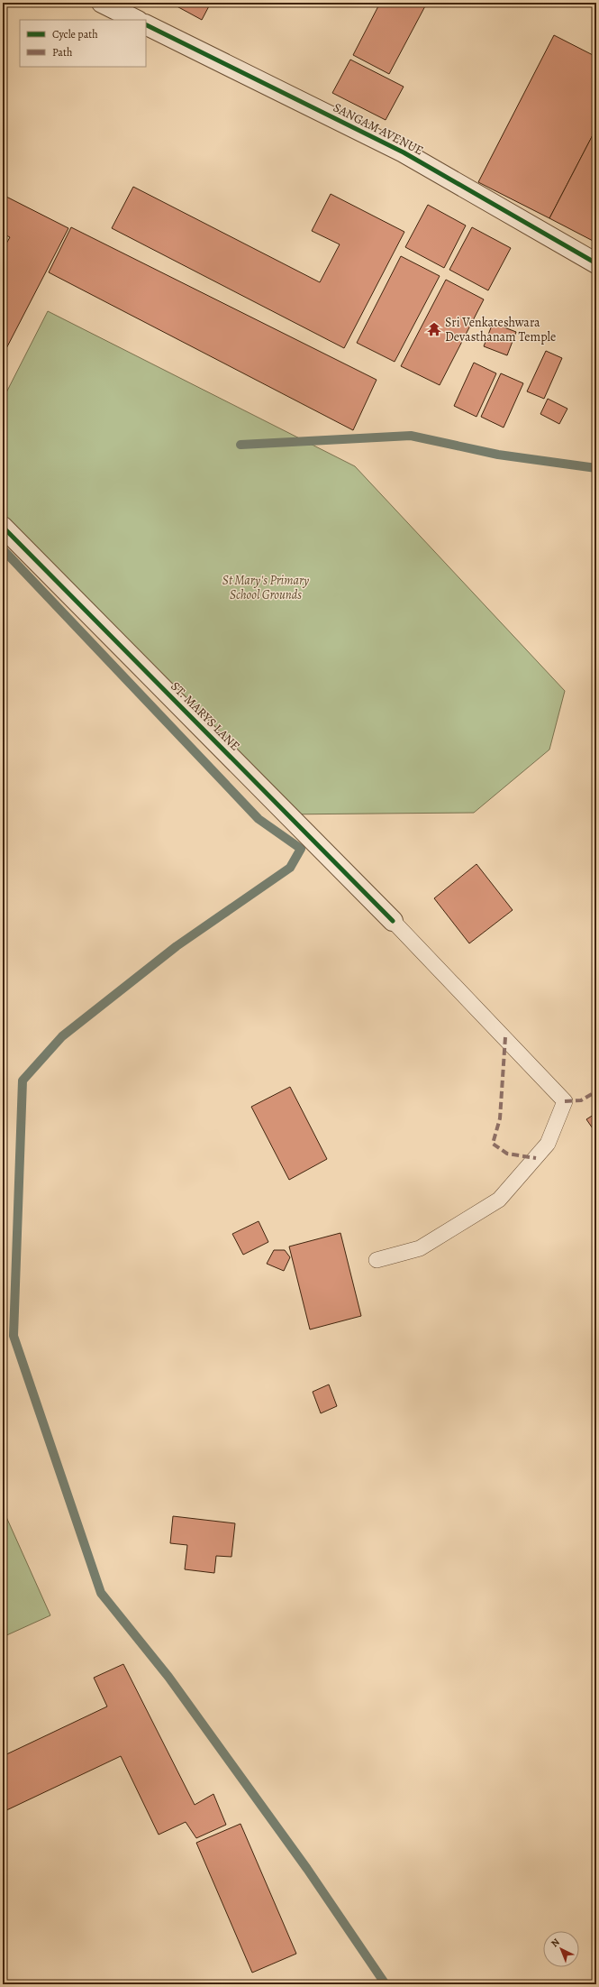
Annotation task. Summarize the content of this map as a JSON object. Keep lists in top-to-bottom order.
{
  "streets": {
    "street": ["SANGAM AVENUE", "ST. MARYS LANE"]
  },
  "parks": ["St Mary's Primary School Grounds"],
  "places": {
    "temple": ["Sri Venkateshwara Devasthanam Temple"]
  },
  "legend": ["Cycle path", "Path"],
  "north": "top left"
}
